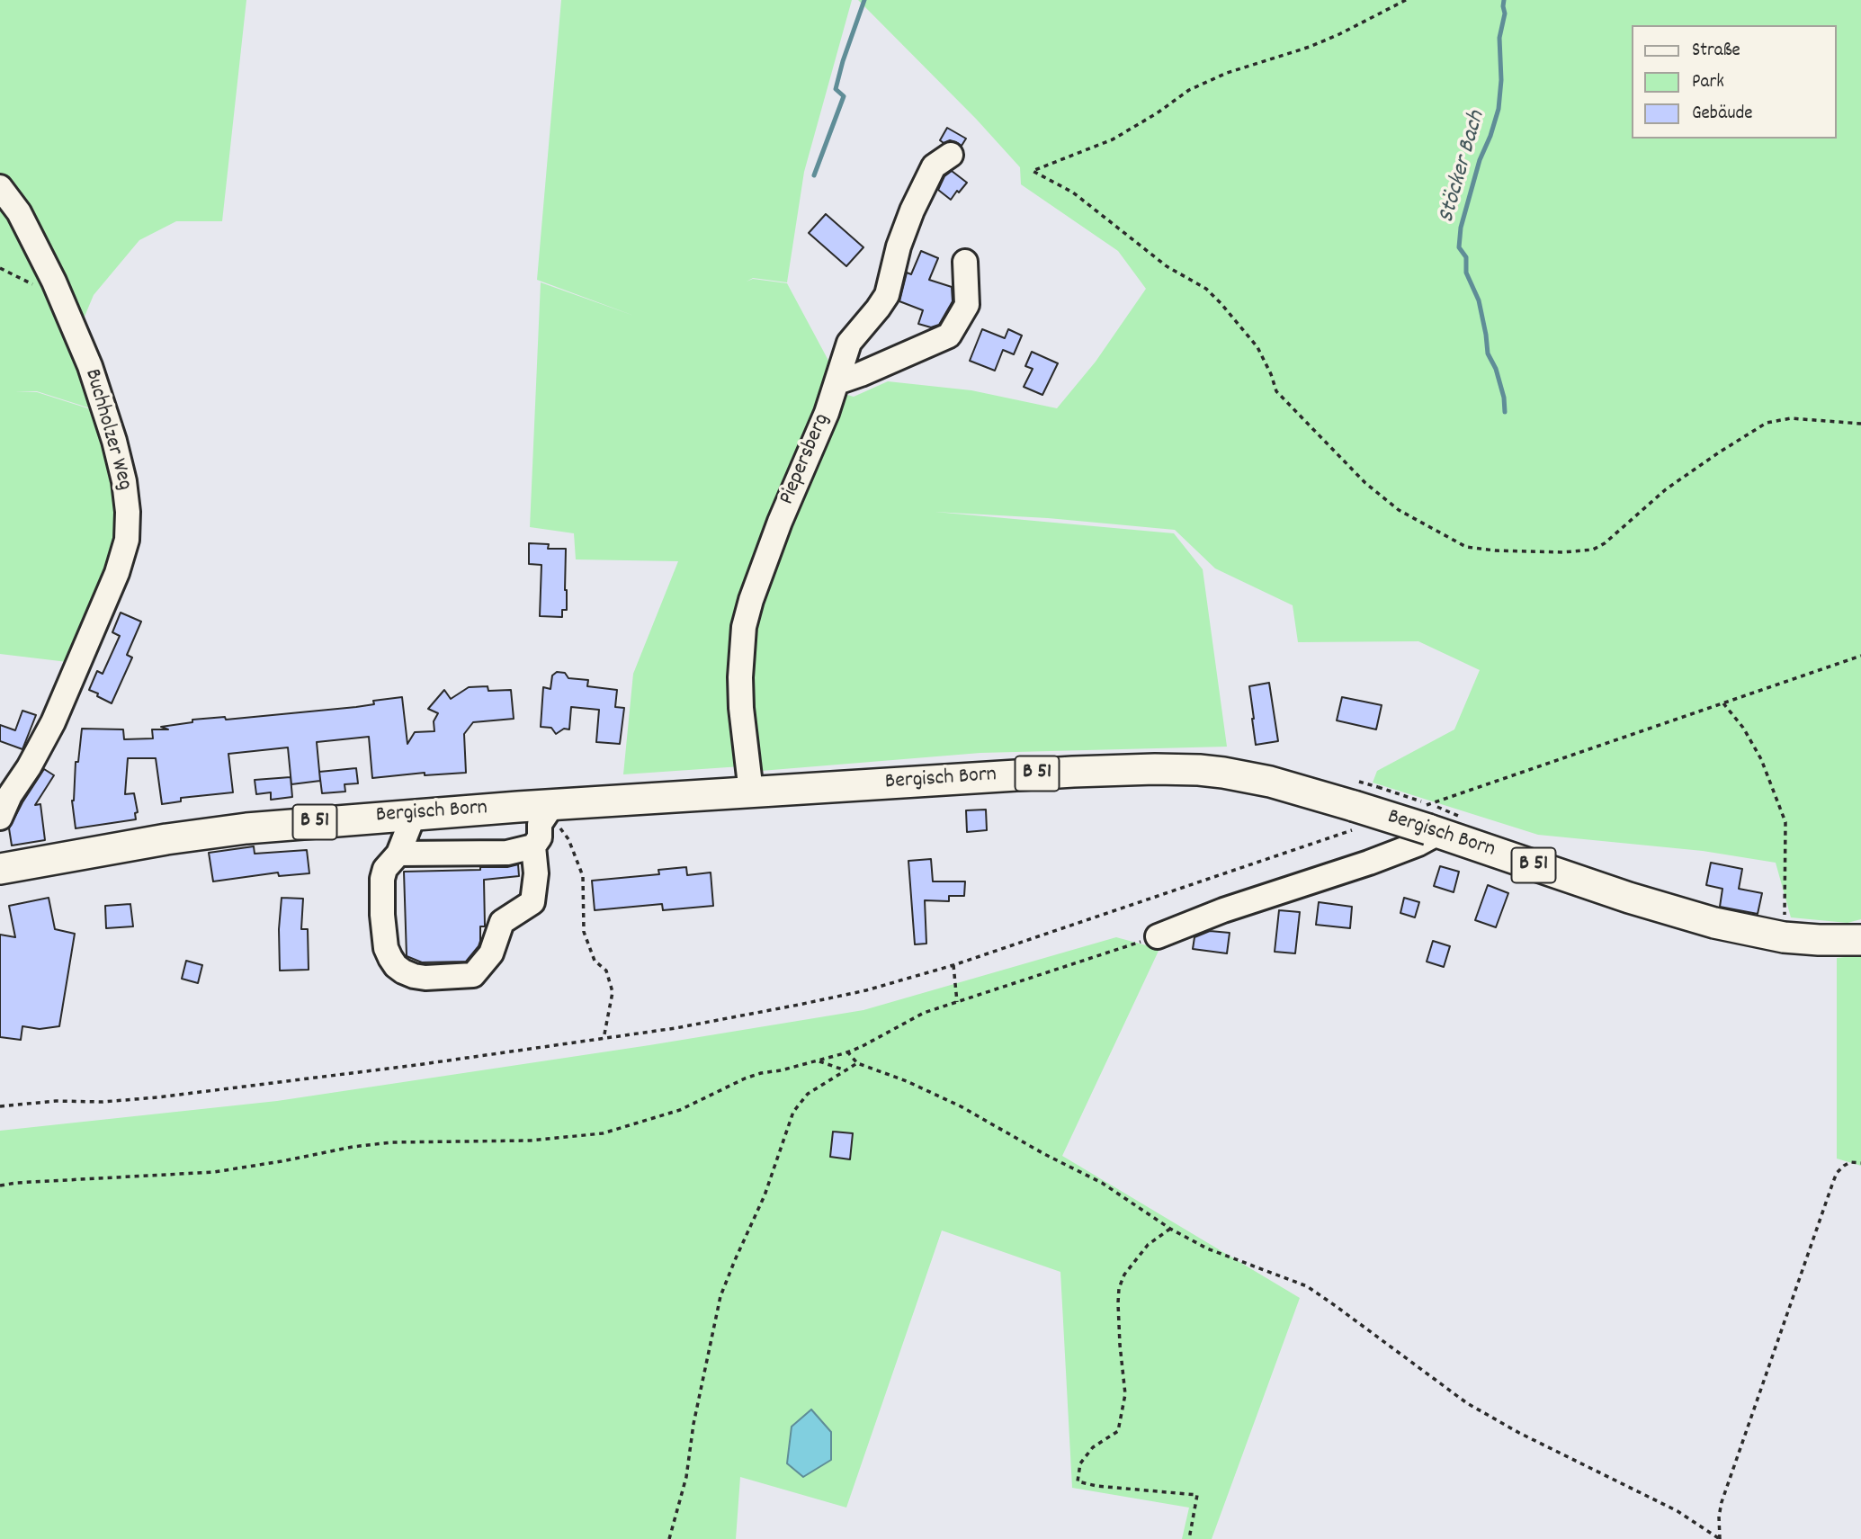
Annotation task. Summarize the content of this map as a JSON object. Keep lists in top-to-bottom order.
{
  "streets": {
    "main road": ["B 51", "Bergisch Born"],
    "street": ["Buchholzer Weg", "Piepersberg"]
  },
  "crossings": [
    ["Piepersberg", "Bergisch Born"]
  ],
  "water": ["Stöcker Bach"],
  "legend": ["Straße", "Park", "Gebäude"]
}
